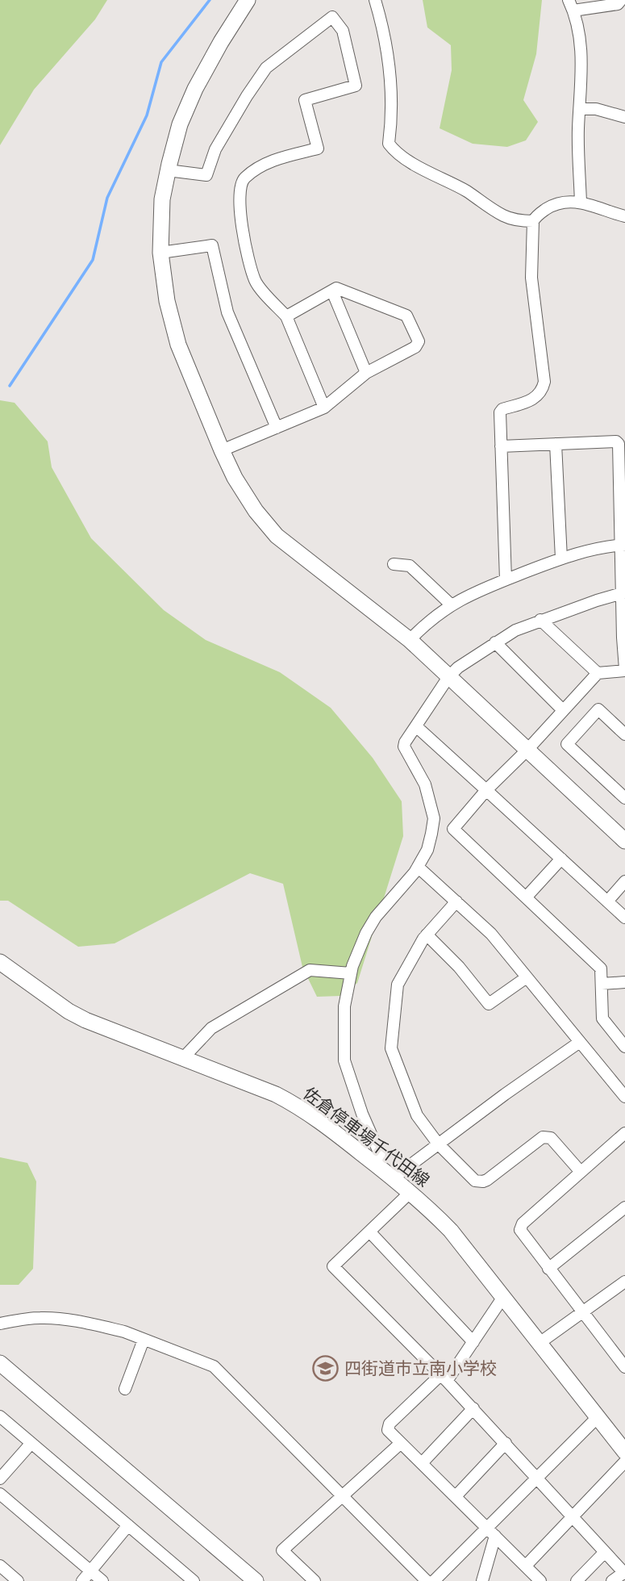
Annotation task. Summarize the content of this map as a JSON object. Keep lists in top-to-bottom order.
{
  "streets": {
    "street": ["佐倉停車場千代田線"]
  },
  "places": {
    "school or university": ["四街道市立南小学校"]
  }
}
